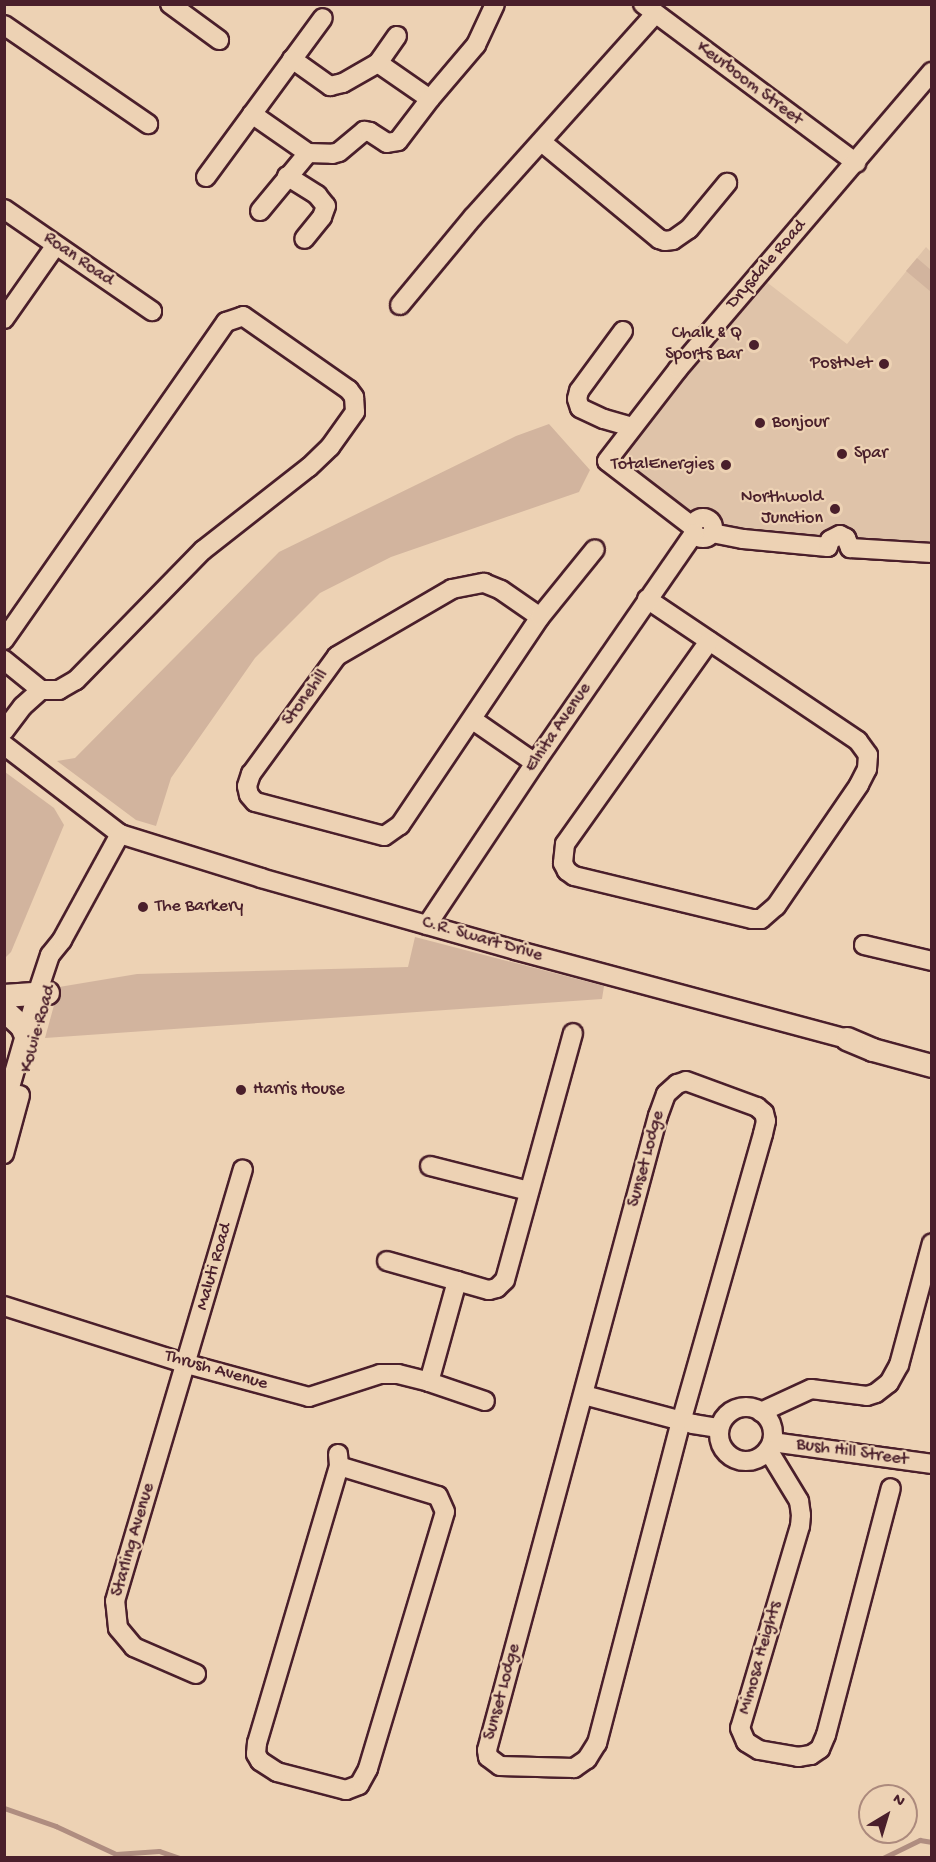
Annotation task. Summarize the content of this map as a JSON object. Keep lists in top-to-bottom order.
{
  "streets": {
    "street": [
      "Keurboom Street",
      "Roan Road",
      "Drysdale Road",
      "Stonehill",
      "Elnita Avenue",
      "C.R. Swart Drive",
      "Kowie Road",
      "Sunset Lodge",
      "Maluti Road",
      "Thrush Avenue",
      "Bush Hill Street",
      "Starling Avenue",
      "Mimosa Heights"
    ]
  },
  "crossings": [
    ["Keurboom Street", "Drysdale Road"],
    ["Drysdale Road", "Elnita Avenue"],
    ["Elnita Avenue", "C.R. Swart Drive"],
    ["C.R. Swart Drive", "Kowie Road"],
    ["Maluti Road", "Thrush Avenue"],
    ["Maluti Road", "Starling Avenue"],
    ["Thrush Avenue", "Starling Avenue"],
    ["Bush Hill Street", "Mimosa Heights"]
  ],
  "places": [
    "Chalk & Q Sports Bar",
    "PostNet",
    "Bonjour",
    "Spar",
    "TotalEnergies",
    "Northwold Junction",
    "The Barkery",
    "Harris House"
  ],
  "north": "top right"
}
